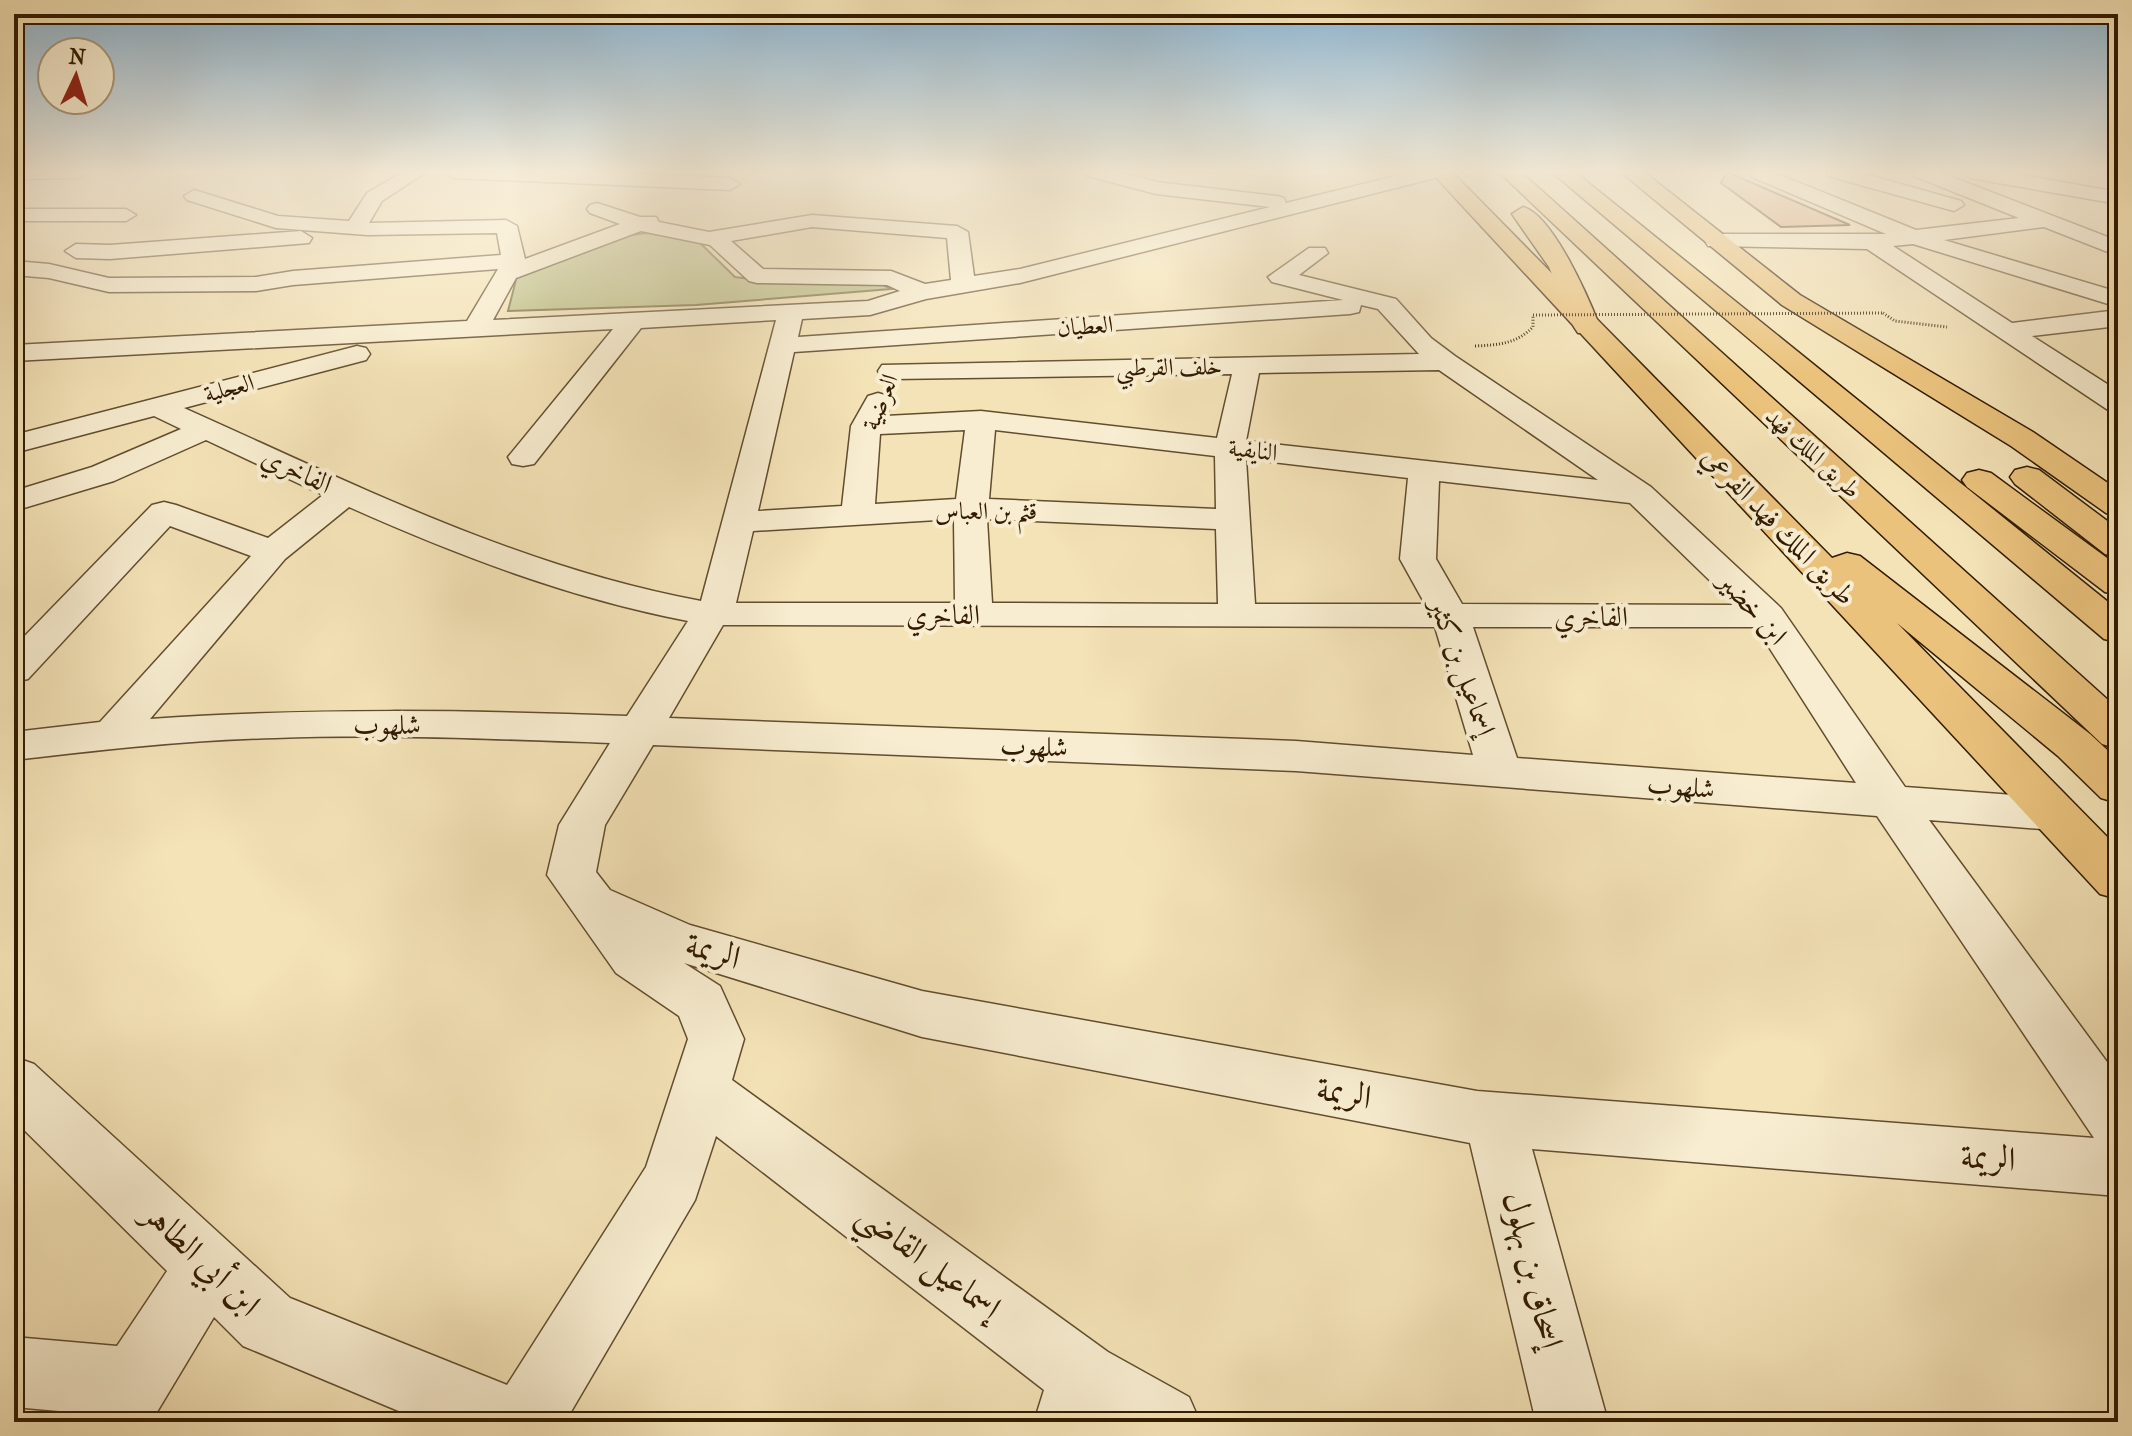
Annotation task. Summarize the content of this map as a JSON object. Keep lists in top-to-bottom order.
{
  "streets": {
    "main road": ["طريق الملك فهد", "طريق الملك فهد الفرعي"],
    "street": [
      "العطيان",
      "خلف القرطبي",
      "العجلية",
      "العرضية",
      "النايفية",
      "الفاخري",
      "قثم بن العباس",
      "ابن خضير",
      "إسماعيل بن كثير",
      "شلهوب",
      "الريمة",
      "ابن أبي الطاهر",
      "إسماعيل القاضي",
      "إسحاق بن بهلول"
    ]
  },
  "crossings": [
    ["العطيان", "العرضية"],
    ["العطيان", "ابن خضير"],
    ["العطيان", "الريمة"],
    ["خلف القرطبي", "العرضية"],
    ["خلف القرطبي", "ابن خضير"],
    ["العجلية", "الفاخري"],
    ["العرضية", "النايفية"],
    ["العرضية", "قثم بن العباس"],
    ["النايفية", "ابن خضير"],
    ["النايفية", "إسماعيل بن كثير"],
    ["الفاخري", "ابن خضير"],
    ["الفاخري", "إسماعيل بن كثير"],
    ["الفاخري", "الريمة"],
    ["قثم بن العباس", "الريمة"],
    ["طريق الملك فهد الفرعي", "شلهوب"],
    ["ابن خضير", "شلهوب"],
    ["إسماعيل بن كثير", "شلهوب"],
    ["شلهوب", "الريمة"],
    ["الريمة", "إسماعيل القاضي"],
    ["الريمة", "إسحاق بن بهلول"]
  ],
  "north": "top"
}
